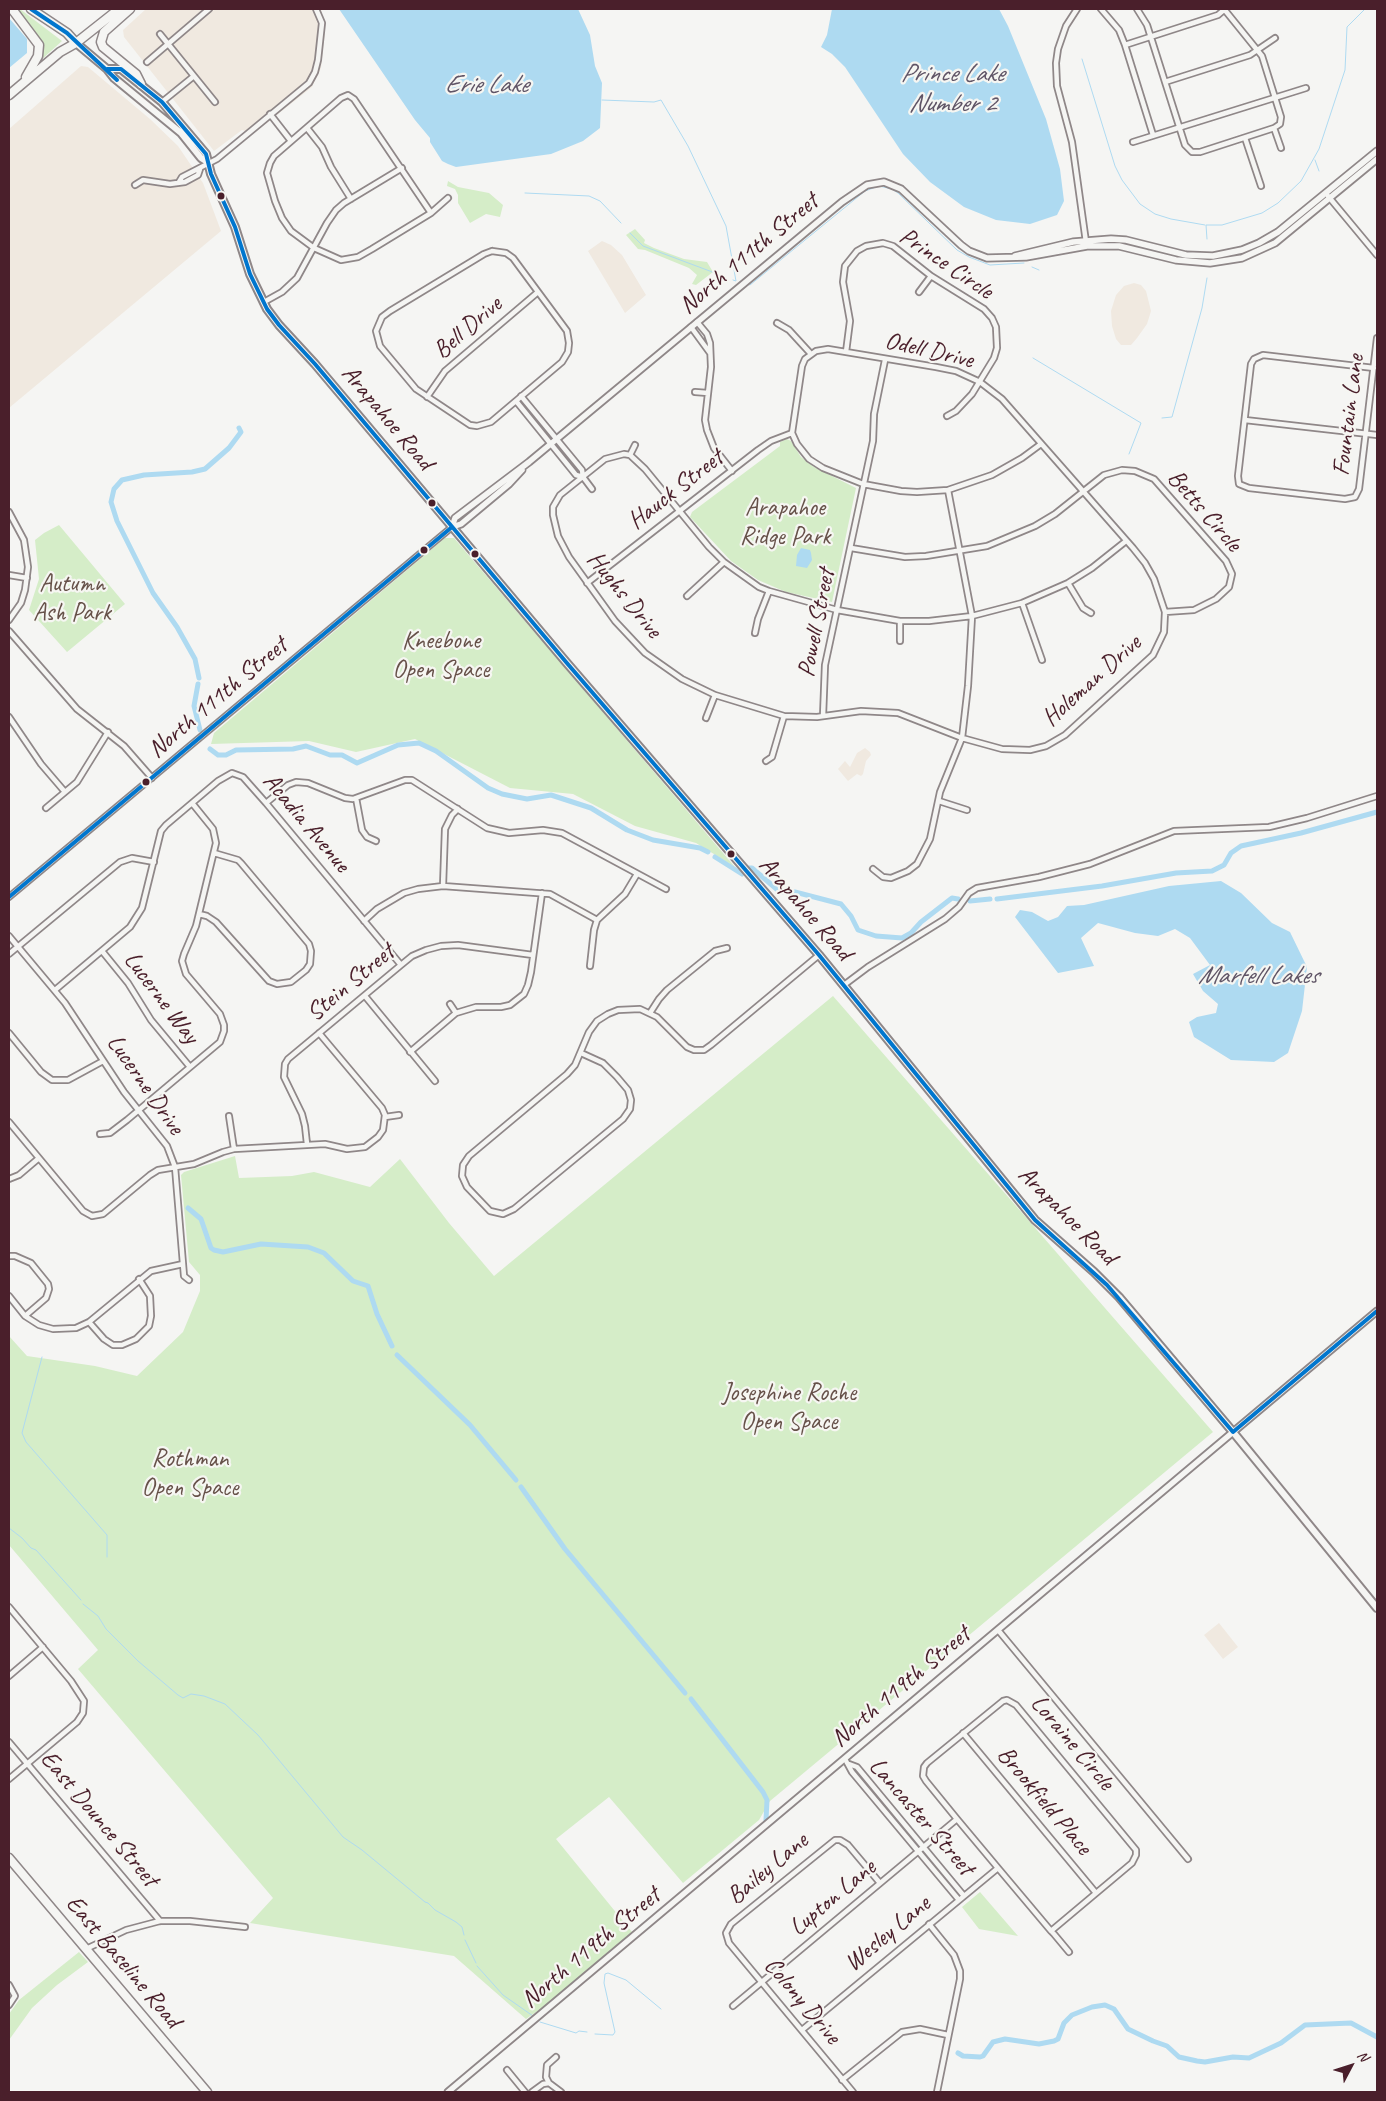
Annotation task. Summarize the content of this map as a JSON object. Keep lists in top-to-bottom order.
{
  "streets": {
    "main road": ["Arapahoe Road", "East Baseline Road"],
    "street": [
      "North 111th Street",
      "Prince Circle",
      "Bell Drive",
      "Odell Drive",
      "Fountain Lane",
      "Hauck Street",
      "Betts Circle",
      "Hughs Drive",
      "Powell Street",
      "Holeman Drive",
      "Acadia Avenue",
      "Stein Street",
      "Lucerne Way",
      "Lucerne Drive",
      "North 119th Street",
      "Loraine Circle",
      "Brookfield Place",
      "Lancaster Street",
      "East Dounce Street",
      "Bailey Lane",
      "Lupton Lane",
      "Wesley Lane",
      "Colony Drive"
    ]
  },
  "crossings": [
    ["North 111th Street", "Arapahoe Road"],
    ["Prince Circle", "Odell Drive"],
    ["Odell Drive", "Betts Circle"],
    ["Odell Drive", "Powell Street"],
    ["Odell Drive", "Holeman Drive"],
    ["Arapahoe Road", "North 119th Street"],
    ["Hauck Street", "Hughs Drive"],
    ["Betts Circle", "Powell Street"],
    ["Betts Circle", "Holeman Drive"],
    ["Hughs Drive", "Powell Street"],
    ["Hughs Drive", "Holeman Drive"],
    ["Acadia Avenue", "Stein Street"],
    ["Acadia Avenue", "Lucerne Way"],
    ["Acadia Avenue", "Lucerne Drive"],
    ["North 119th Street", "Lancaster Street"],
    ["Loraine Circle", "Brookfield Place"],
    ["Loraine Circle", "Lupton Lane"],
    ["Loraine Circle", "Wesley Lane"],
    ["Lancaster Street", "Lupton Lane"],
    ["Lancaster Street", "Wesley Lane"],
    ["Bailey Lane", "Lupton Lane"],
    ["Bailey Lane", "Colony Drive"],
    ["Lupton Lane", "Colony Drive"],
    ["Wesley Lane", "Colony Drive"]
  ],
  "water": ["Prince Lake Number 2", "Erie Lake", "Marfell Lakes"],
  "parks": [
    "Arapahoe Ridge Park",
    "Autumn Ash Park",
    "Kneebone Open Space",
    "Josephine Roche Open Space",
    "Rothman Open Space"
  ],
  "north": "top right"
}
